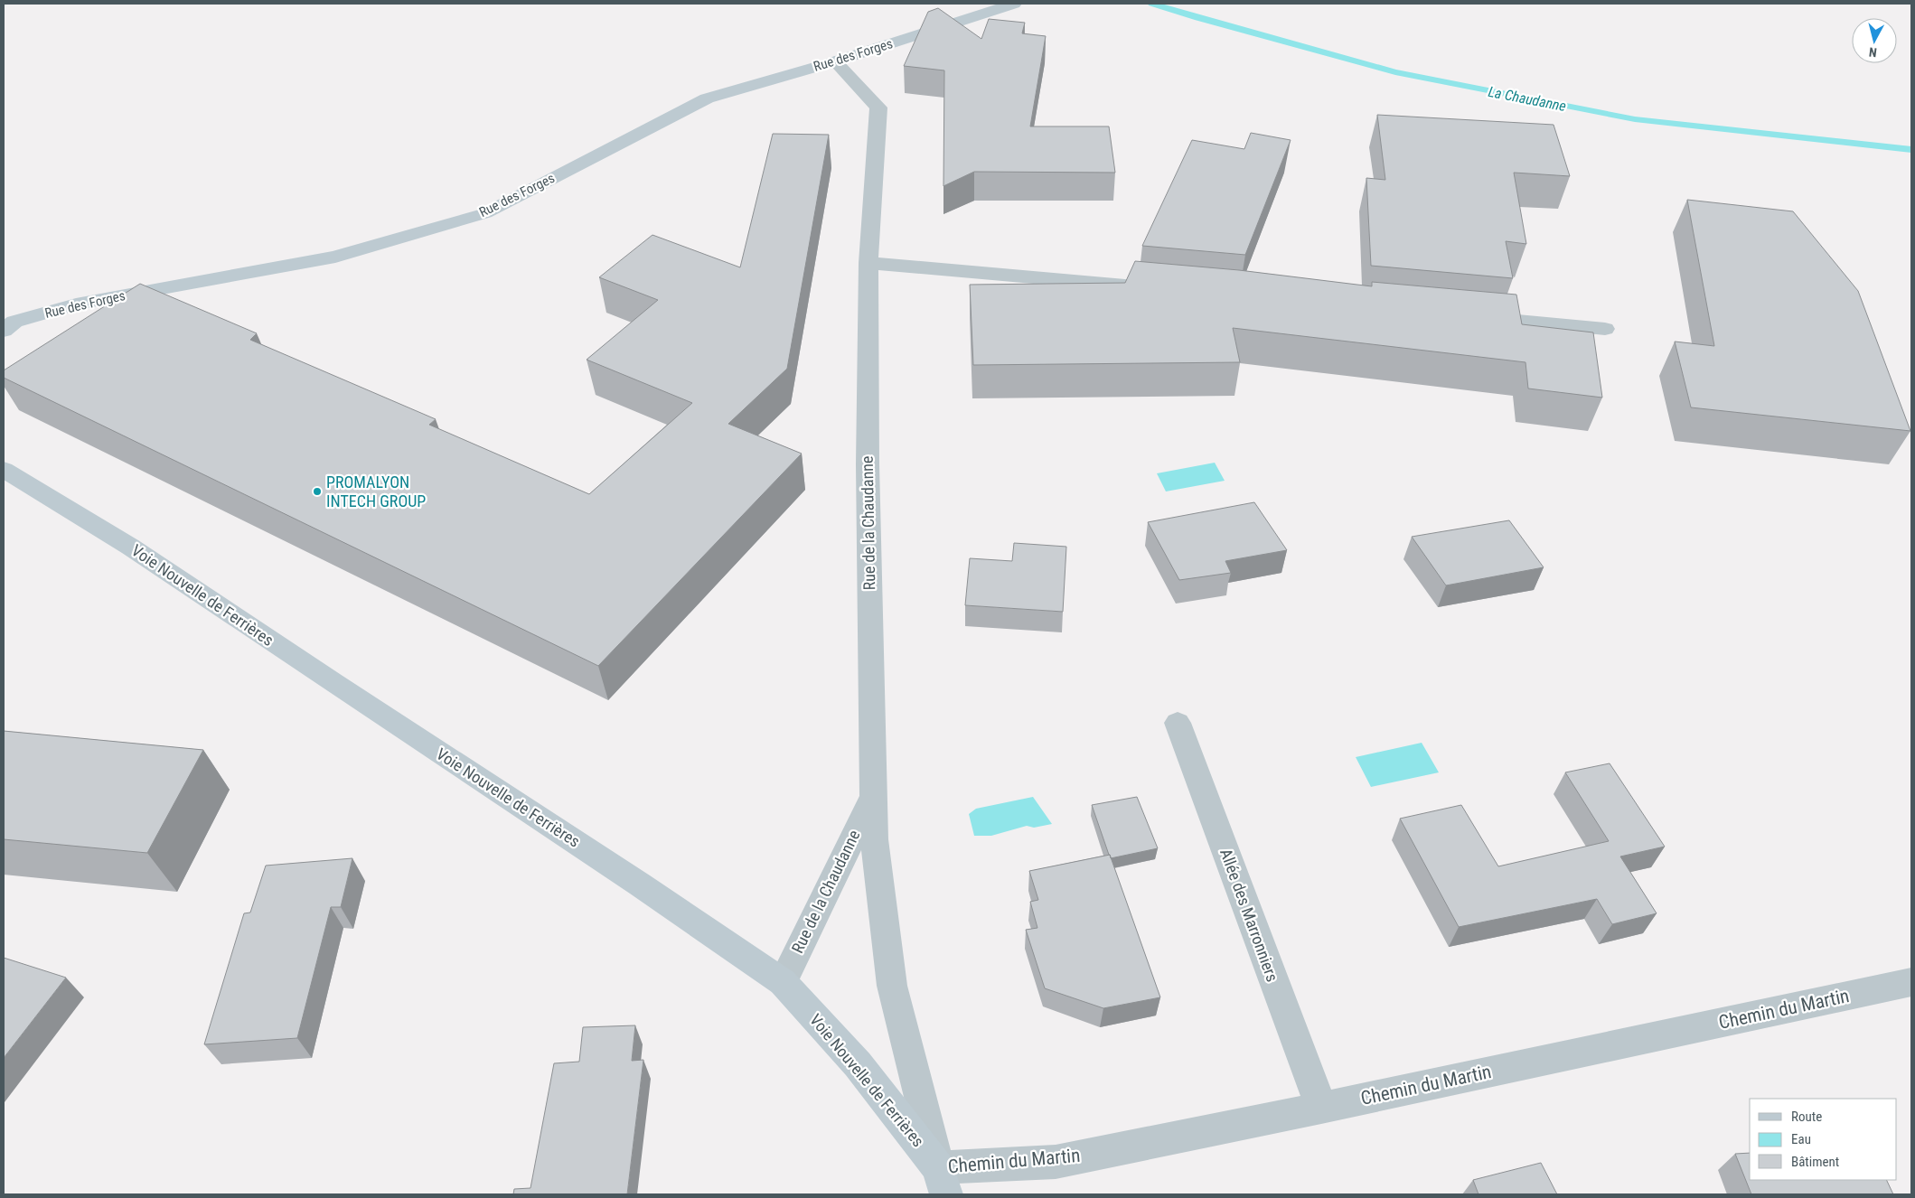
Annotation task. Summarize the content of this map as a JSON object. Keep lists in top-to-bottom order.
{
  "streets": {
    "street": [
      "Rue des Forges",
      "Rue de la Chaudanne",
      "Voie Nouvelle de Ferrières",
      "Allée des Marronniers",
      "Chemin du Martin"
    ]
  },
  "crossings": [
    ["Rue des Forges", "Rue de la Chaudanne"],
    ["Rue de la Chaudanne", "Voie Nouvelle de Ferrières"],
    ["Voie Nouvelle de Ferrières", "Chemin du Martin"],
    ["Allée des Marronniers", "Chemin du Martin"]
  ],
  "water": ["La Chaudanne"],
  "places": ["PROMALYON INTECH GROUP"],
  "legend": ["Route", "Eau", "Bâtiment"],
  "north": "bottom"
}
